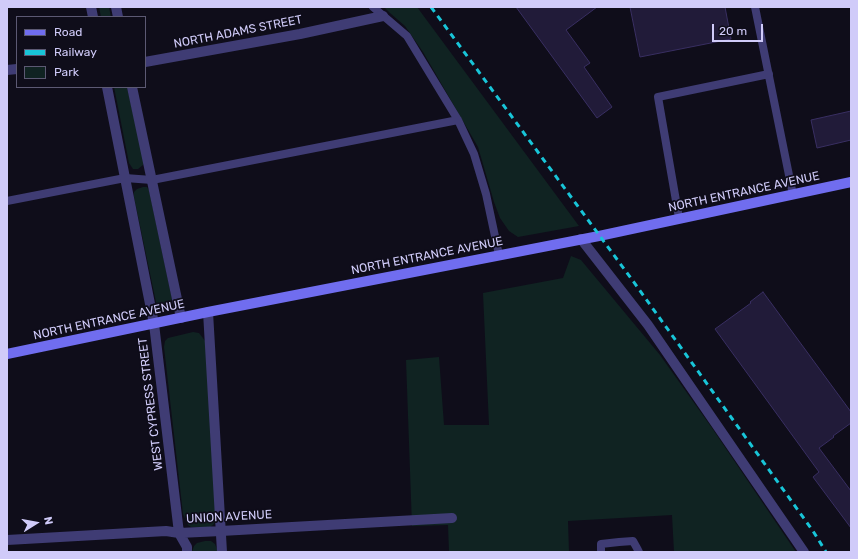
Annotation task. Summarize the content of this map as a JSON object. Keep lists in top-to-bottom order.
{
  "streets": {
    "main road": ["NORTH ENTRANCE AVENUE"],
    "street": ["NORTH ADAMS STREET", "WEST CYPRESS STREET", "UNION AVENUE"]
  },
  "crossings": [
    ["NORTH ENTRANCE AVENUE", "WEST CYPRESS STREET"],
    ["WEST CYPRESS STREET", "UNION AVENUE"]
  ],
  "legend": ["Road", "Railway", "Park"],
  "scale_bar": "20 m",
  "north": "right"
}
